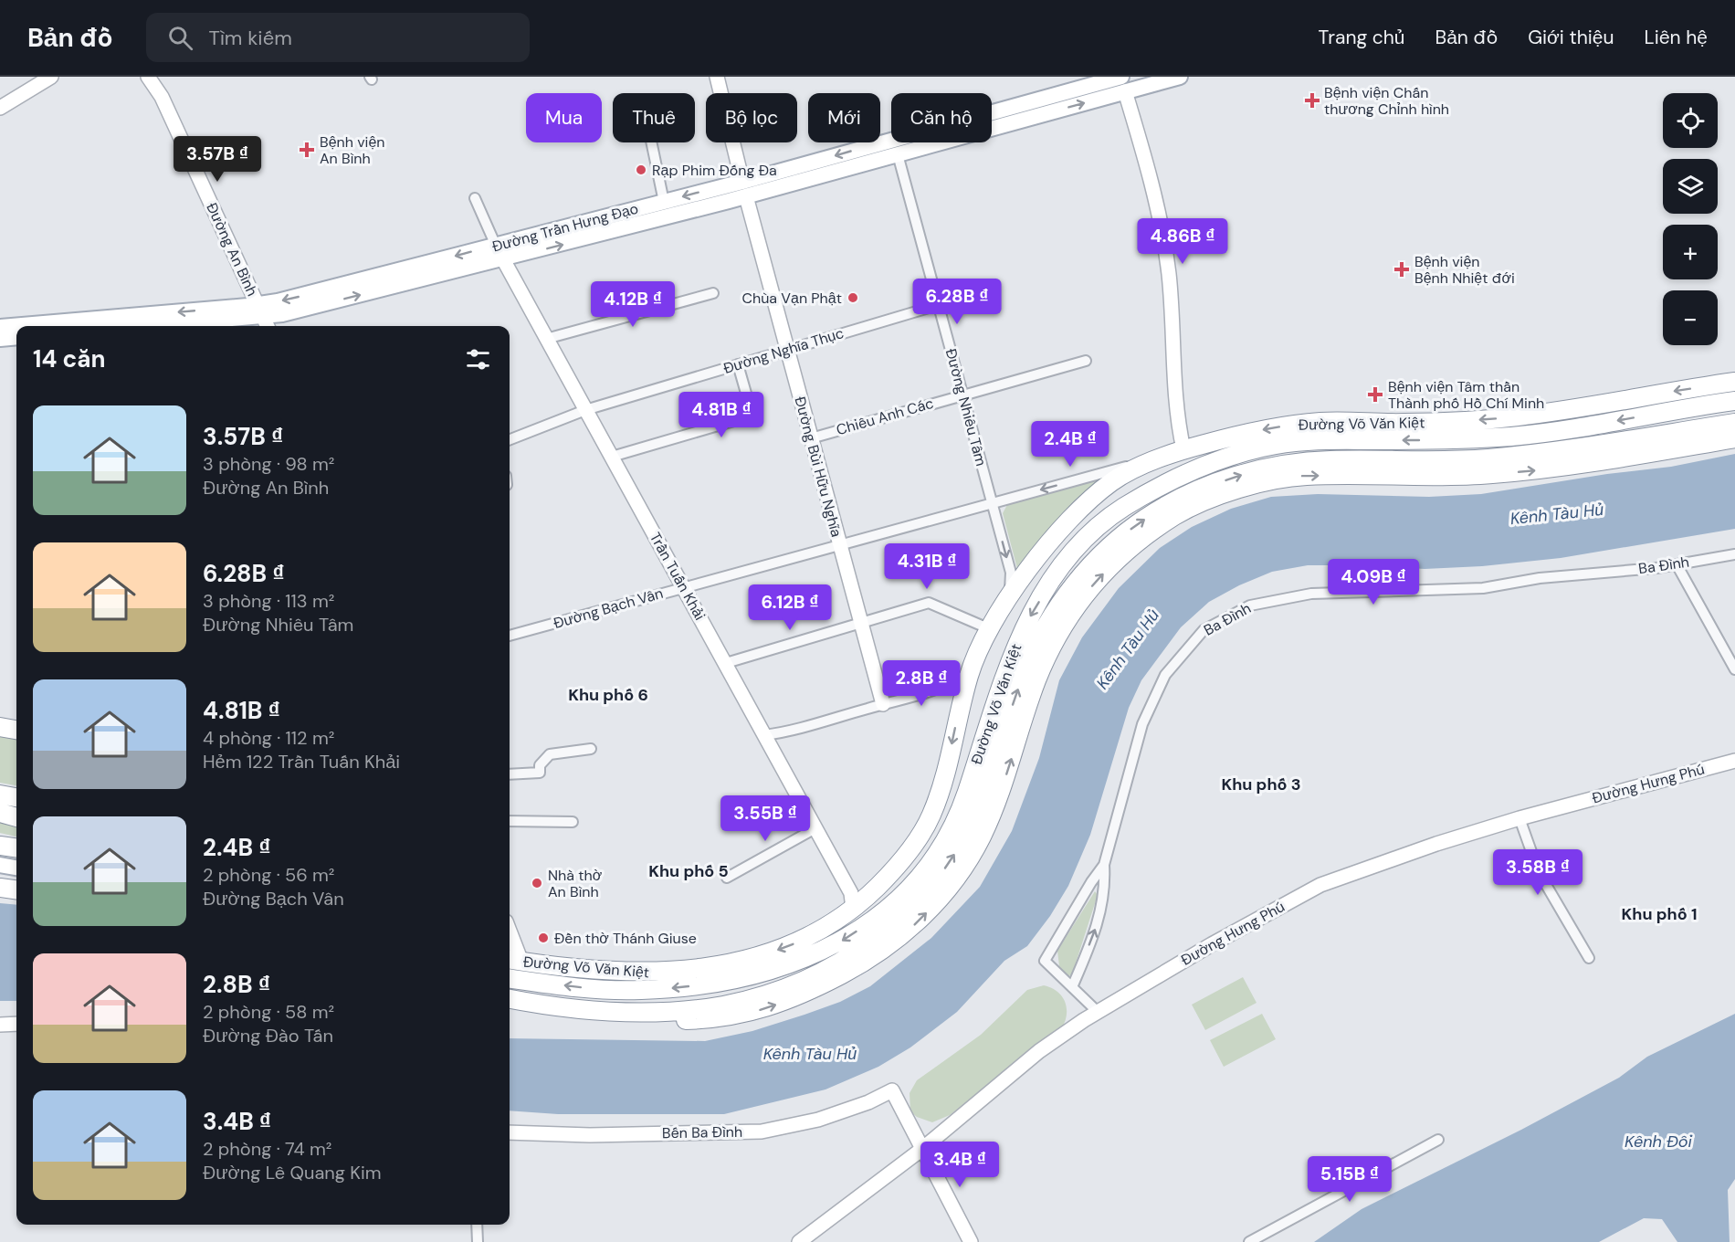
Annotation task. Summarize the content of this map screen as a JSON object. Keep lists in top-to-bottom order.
{
  "streets": {
    "highway": ["Đường Võ Văn Kiệt"],
    "main road": ["Đường Trần Hưng Đạo"],
    "street": [
      "Đường An Bình",
      "Đường Nghĩa Thục",
      "Đường Nhiêu Tâm",
      "Chiêu Anh Các",
      "Đường Bùi Hữu Nghĩa",
      "Ba Đình",
      "Trần Tuấn Khải",
      "Đường Bạch Vân",
      "Đường Hưng Phú",
      "Bến Ba Đình"
    ]
  },
  "crossings": [
    ["Đường Trần Hưng Đạo", "Đường An Bình"],
    ["Đường Trần Hưng Đạo", "Đường Nhiêu Tâm"],
    ["Đường Trần Hưng Đạo", "Đường Bùi Hữu Nghĩa"],
    ["Đường Trần Hưng Đạo", "Trần Tuấn Khải"],
    ["Đường Nghĩa Thục", "Đường Nhiêu Tâm"],
    ["Đường Nghĩa Thục", "Đường Bùi Hữu Nghĩa"],
    ["Đường Nghĩa Thục", "Trần Tuấn Khải"],
    ["Đường Nhiêu Tâm", "Chiêu Anh Các"],
    ["Đường Nhiêu Tâm", "Đường Võ Văn Kiệt"],
    ["Đường Nhiêu Tâm", "Đường Bạch Vân"],
    ["Chiêu Anh Các", "Đường Bùi Hữu Nghĩa"],
    ["Đường Võ Văn Kiệt", "Trần Tuấn Khải"],
    ["Đường Võ Văn Kiệt", "Đường Bạch Vân"],
    ["Đường Bùi Hữu Nghĩa", "Đường Bạch Vân"],
    ["Trần Tuấn Khải", "Đường Bạch Vân"],
    ["Đường Hưng Phú", "Bến Ba Đình"]
  ],
  "districts": [
    "Khu phố 6",
    "Khu phố 3",
    "Khu phố 5",
    "Khu phố 1"
  ],
  "water": ["Kênh Tàu Hủ", "Kênh Đôi"],
  "places": {
    "health": [
      "Bệnh viện Chấn thương Chỉnh hình",
      "Bệnh viện An Bình",
      "Bệnh viện Bệnh Nhiệt đới",
      "Bệnh viện Tâm thần Thành phố Hồ Chí Minh"
    ],
    "other": [
      "Rạp Phim Đống Đa",
      "Chùa Vạn Phật",
      "Nhà thờ An Bình",
      "Đền thờ Thánh Giuse"
    ]
  },
  "page": {
    "header": "Bản đồ",
    "search": "Tìm kiếm",
    "nav": [
      "Trang chủ",
      "Bản đồ",
      "Giới thiệu",
      "Liên hệ"
    ],
    "map_buttons": ["+", "−"],
    "chip": [
      "Mua",
      "Thuê",
      "Bộ lọc",
      "Mới",
      "Căn hộ"
    ],
    "price": [
      "3.57B ₫",
      "4.86B ₫",
      "6.28B ₫",
      "4.12B ₫",
      "4.81B ₫",
      "2.4B ₫",
      "4.31B ₫",
      "4.09B ₫",
      "6.12B ₫",
      "2.8B ₫",
      "3.55B ₫",
      "3.58B ₫",
      "3.4B ₫",
      "5.15B ₫"
    ],
    "heading": "14 căn",
    "list": [
      {
        "name": "3.57B ₫",
        "note": "3 phòng · 98 m² · Đường An Bình"
      },
      {
        "name": "6.28B ₫",
        "note": "3 phòng · 113 m² · Đường Nhiêu Tâm"
      },
      {
        "name": "4.81B ₫",
        "note": "4 phòng · 112 m² · Hẻm 122 Trần Tuấn Khải"
      },
      {
        "name": "2.4B ₫",
        "note": "2 phòng · 56 m² · Đường Bạch Vân"
      },
      {
        "name": "2.8B ₫",
        "note": "2 phòng · 58 m² · Đường Đào Tấn"
      },
      {
        "name": "3.4B ₫",
        "note": "2 phòng · 74 m² · Đường Lê Quang Kim"
      }
    ]
  }
}
